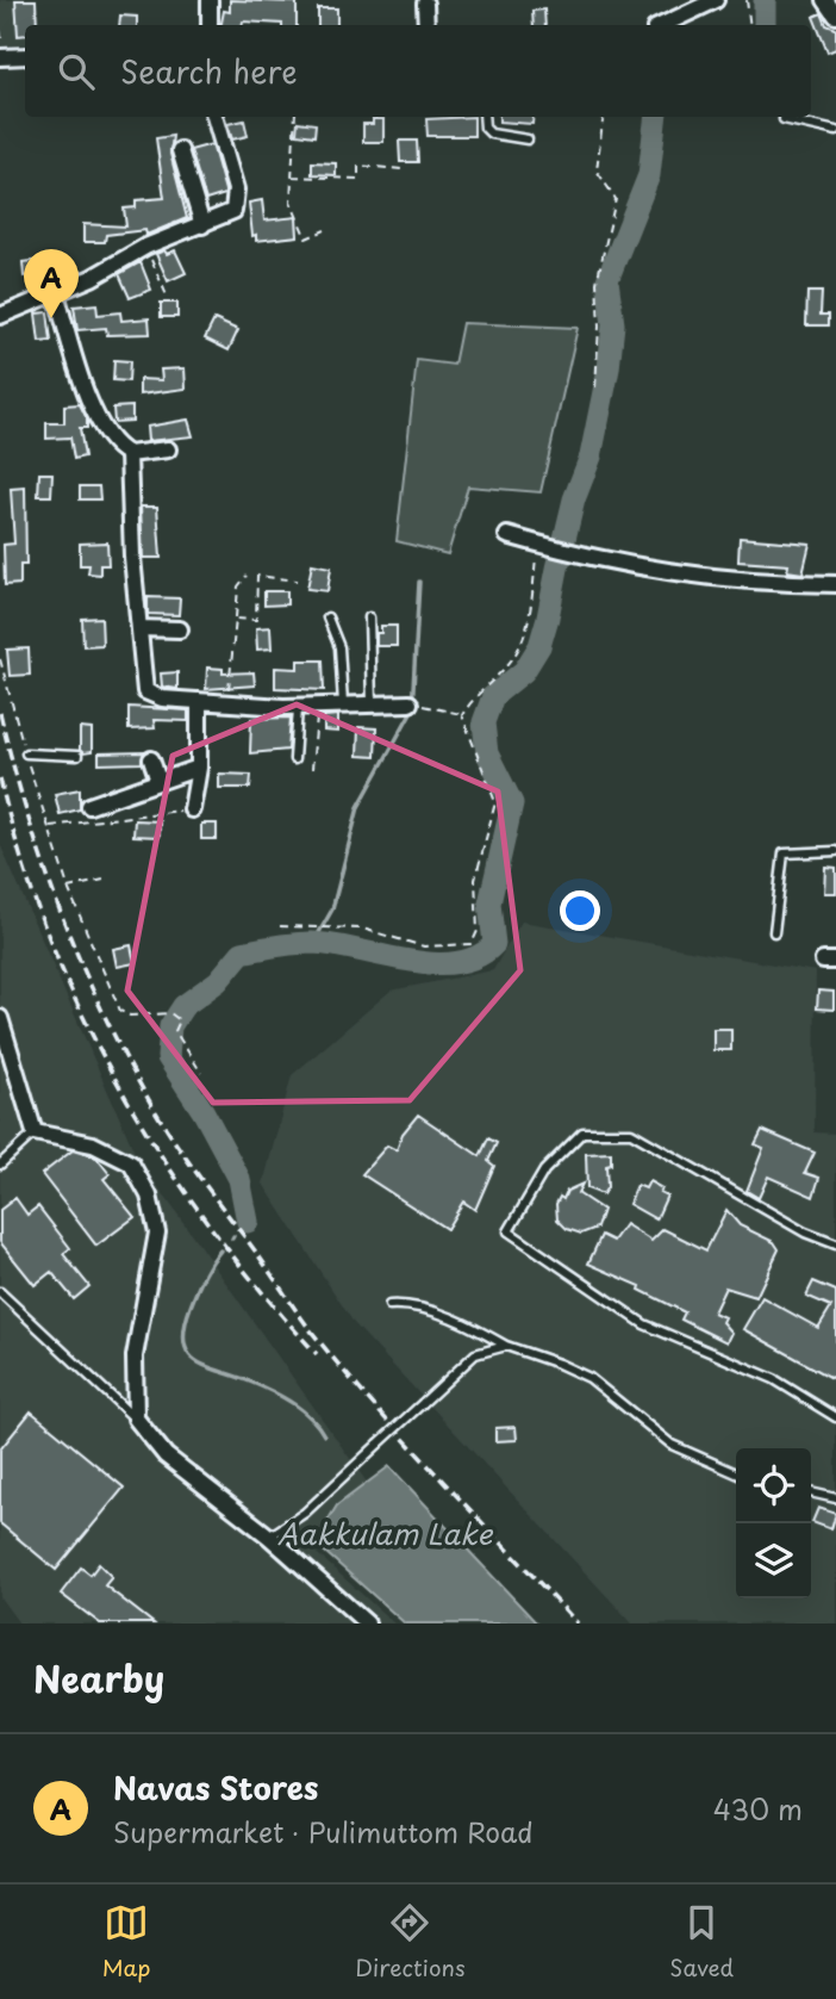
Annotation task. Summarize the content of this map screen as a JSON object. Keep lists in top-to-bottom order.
{
  "water": ["Aakkulam Lake"],
  "page": {
    "search": "Search here",
    "pins": "A",
    "heading": "Nearby",
    "list": [
      {
        "mark": "A",
        "name": "Navas Stores",
        "note": "Supermarket · Pulimuttom Road",
        "value": "430 m"
      }
    ],
    "nav": ["Map", "Directions", "Saved"]
  }
}
